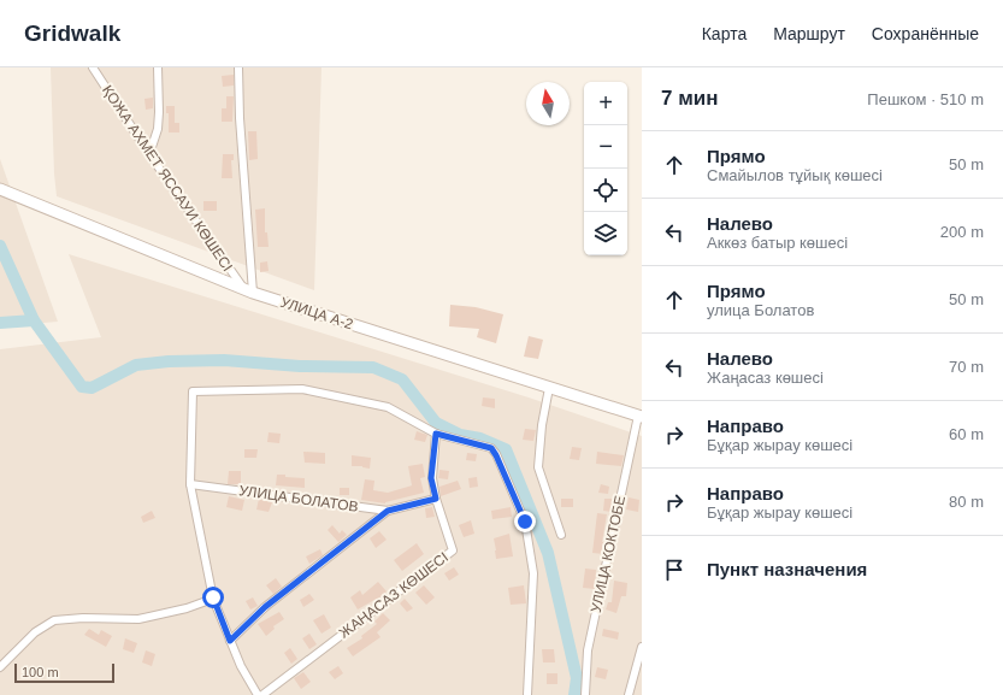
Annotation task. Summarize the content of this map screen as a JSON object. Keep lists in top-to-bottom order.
{
  "streets": {
    "main road": ["УЛИЦА А-2"],
    "street": [
      "ҚОЖА АХМЕТ ЯССАУИ КӨШЕСІ",
      "УЛИЦА БОЛАТОВ",
      "УЛИЦА КОКТОБЕ",
      "ЖАҢАСАЗ КӨШЕСІ"
    ]
  },
  "crossings": [
    ["ҚОЖА АХМЕТ ЯССАУИ КӨШЕСІ", "УЛИЦА А-2"],
    ["УЛИЦА А-2", "УЛИЦА КОКТОБЕ"],
    ["УЛИЦА БОЛАТОВ", "ЖАҢАСАЗ КӨШЕСІ"]
  ],
  "scale_bar": "100 m",
  "north": "top",
  "page": {
    "header": "Gridwalk",
    "nav": ["Карта", "Маршрут", "Сохранённые"],
    "heading": ["7 мин", "Пешком · 510 m"],
    "map_buttons": ["+", "−"],
    "list": [
      ["Прямо", "Смайылов тұйық көшесі", "50 m"],
      ["Налево", "Аккөз батыр көшесі", "200 m"],
      ["Прямо", "улица Болатов", "50 m"],
      ["Налево", "Жаңасаз көшесі", "70 m"],
      ["Направо", "Бұқар жырау көшесі", "60 m"],
      ["Направо", "Бұқар жырау көшесі", "80 m"],
      "Пункт назначения"
    ],
    "scale": "100 m"
  }
}
